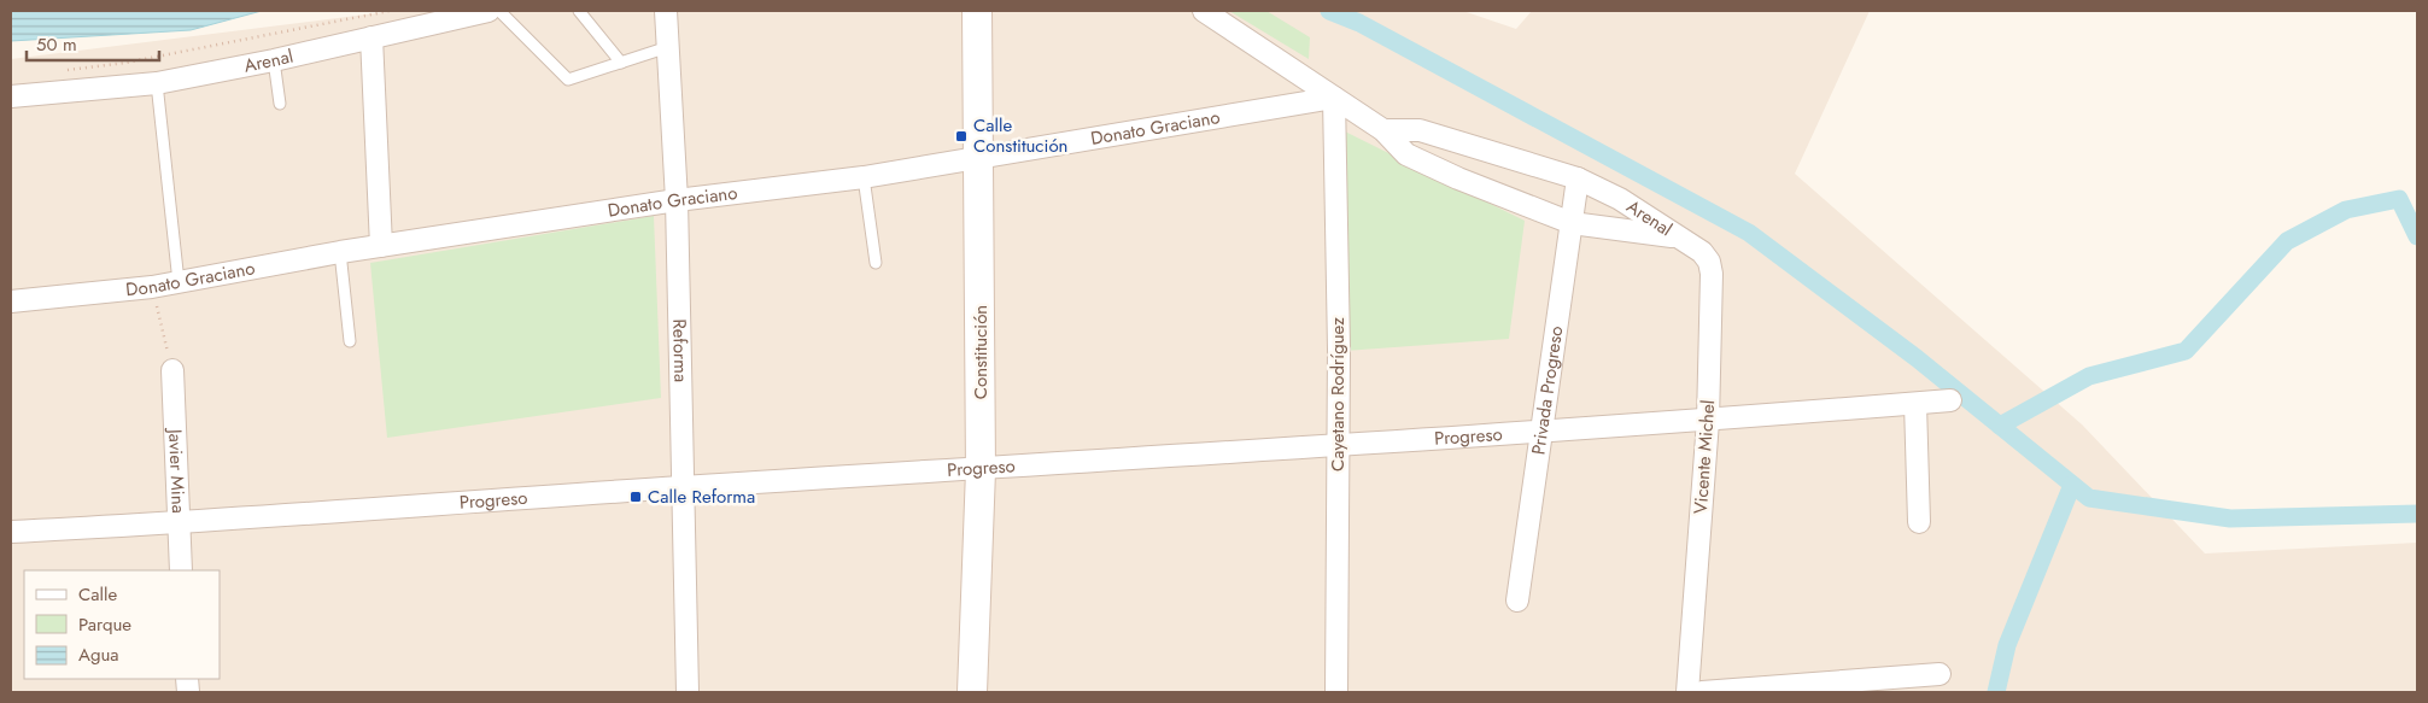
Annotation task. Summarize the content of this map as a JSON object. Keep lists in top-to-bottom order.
{
  "streets": {
    "street": [
      "Arenal",
      "Donato Graciano",
      "Reforma",
      "Constitución",
      "Privada Progreso",
      "Cayetano Rodríguez",
      "Progreso",
      "Vicente Michel",
      "Javier Mina"
    ]
  },
  "crossings": [
    ["Arenal", "Donato Graciano"],
    ["Arenal", "Privada Progreso"],
    ["Arenal", "Cayetano Rodríguez"],
    ["Arenal", "Vicente Michel"],
    ["Donato Graciano", "Reforma"],
    ["Donato Graciano", "Constitución"],
    ["Donato Graciano", "Cayetano Rodríguez"],
    ["Reforma", "Progreso"],
    ["Constitución", "Progreso"],
    ["Privada Progreso", "Progreso"],
    ["Cayetano Rodríguez", "Progreso"],
    ["Progreso", "Vicente Michel"],
    ["Progreso", "Javier Mina"]
  ],
  "places": {
    "transit": ["Calle Constitución", "Calle Reforma"]
  },
  "legend": ["Calle", "Parque", "Agua"],
  "scale_bar": "50 m"
}
